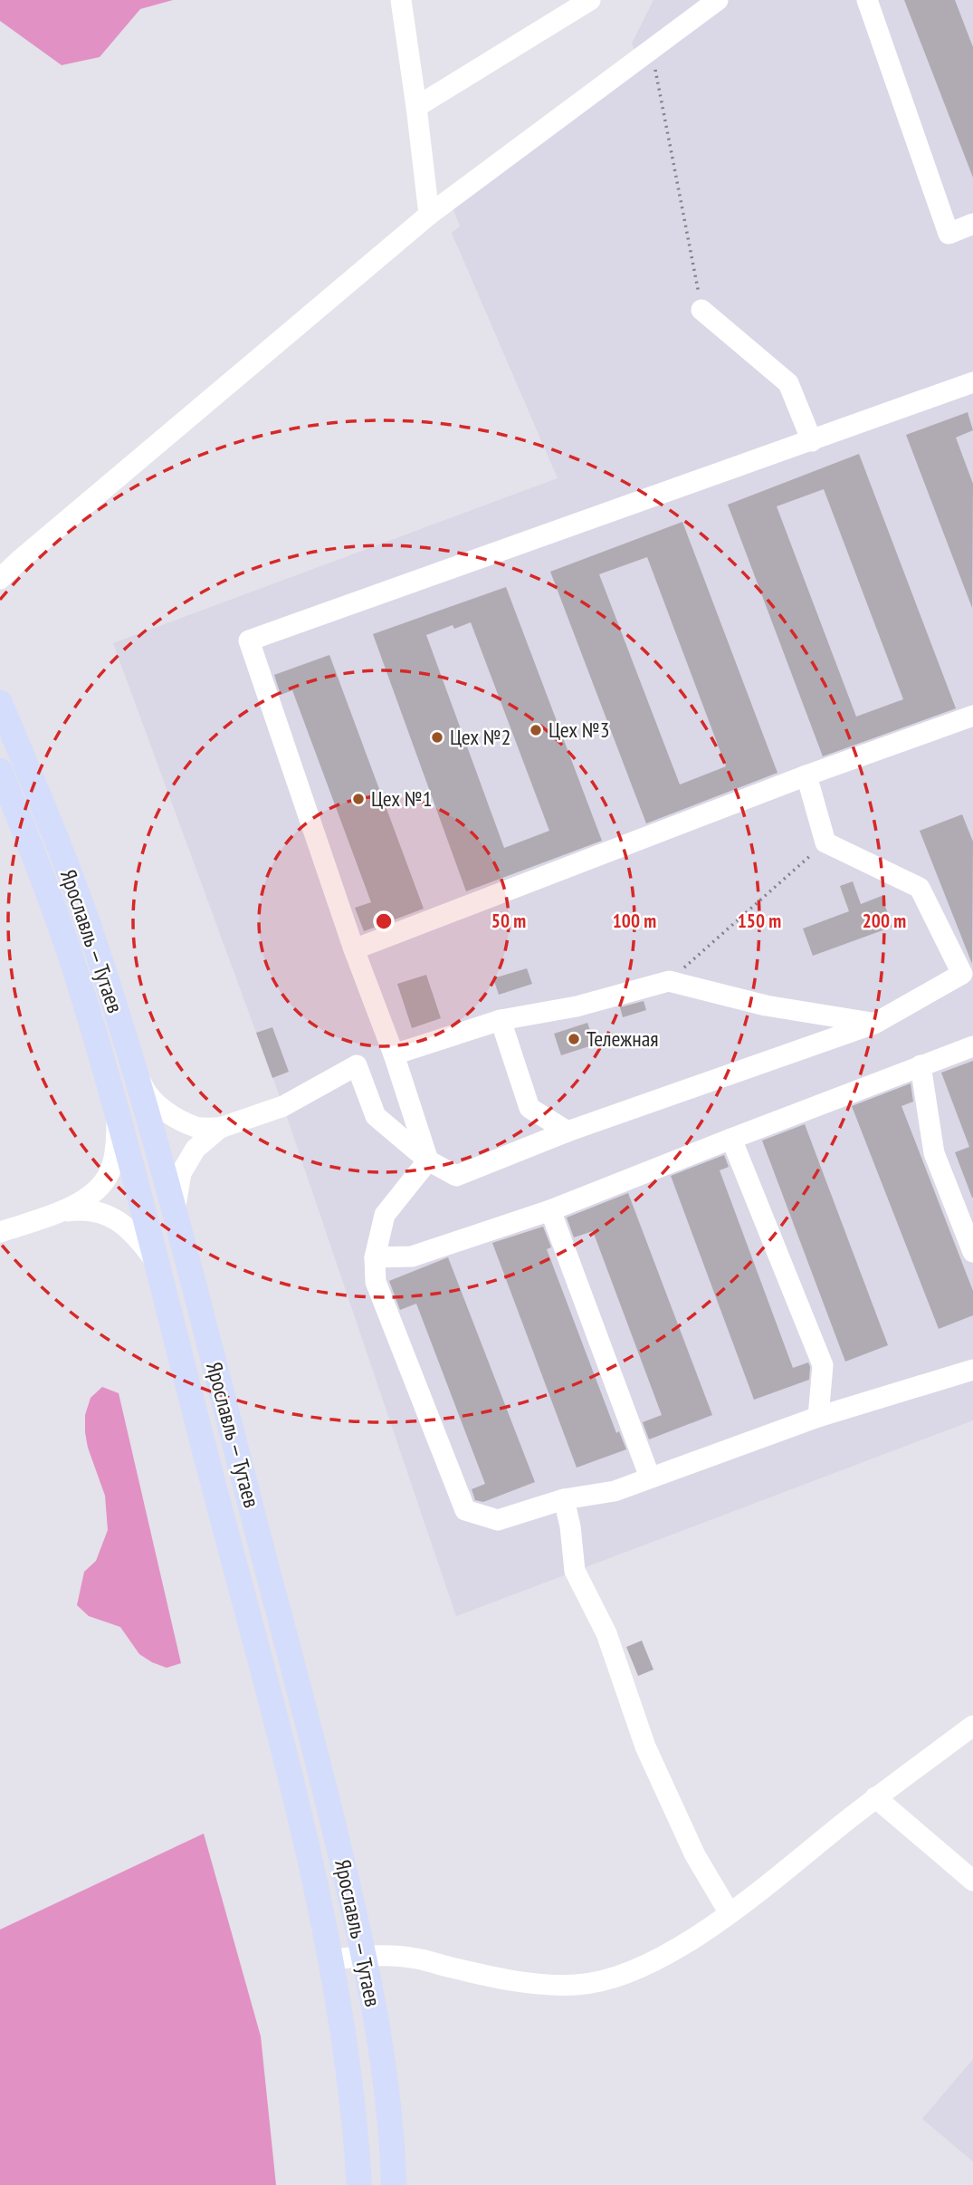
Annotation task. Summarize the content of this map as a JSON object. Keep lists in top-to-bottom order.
{
  "streets": {
    "main road": ["Ярославль — Тутаев"]
  },
  "places": [
    "Цех №3",
    "Цех №2",
    "Цех №1",
    "Тележная"
  ],
  "rings": [
    "50 m",
    "100 m",
    "150 m",
    "200 m"
  ]
}
